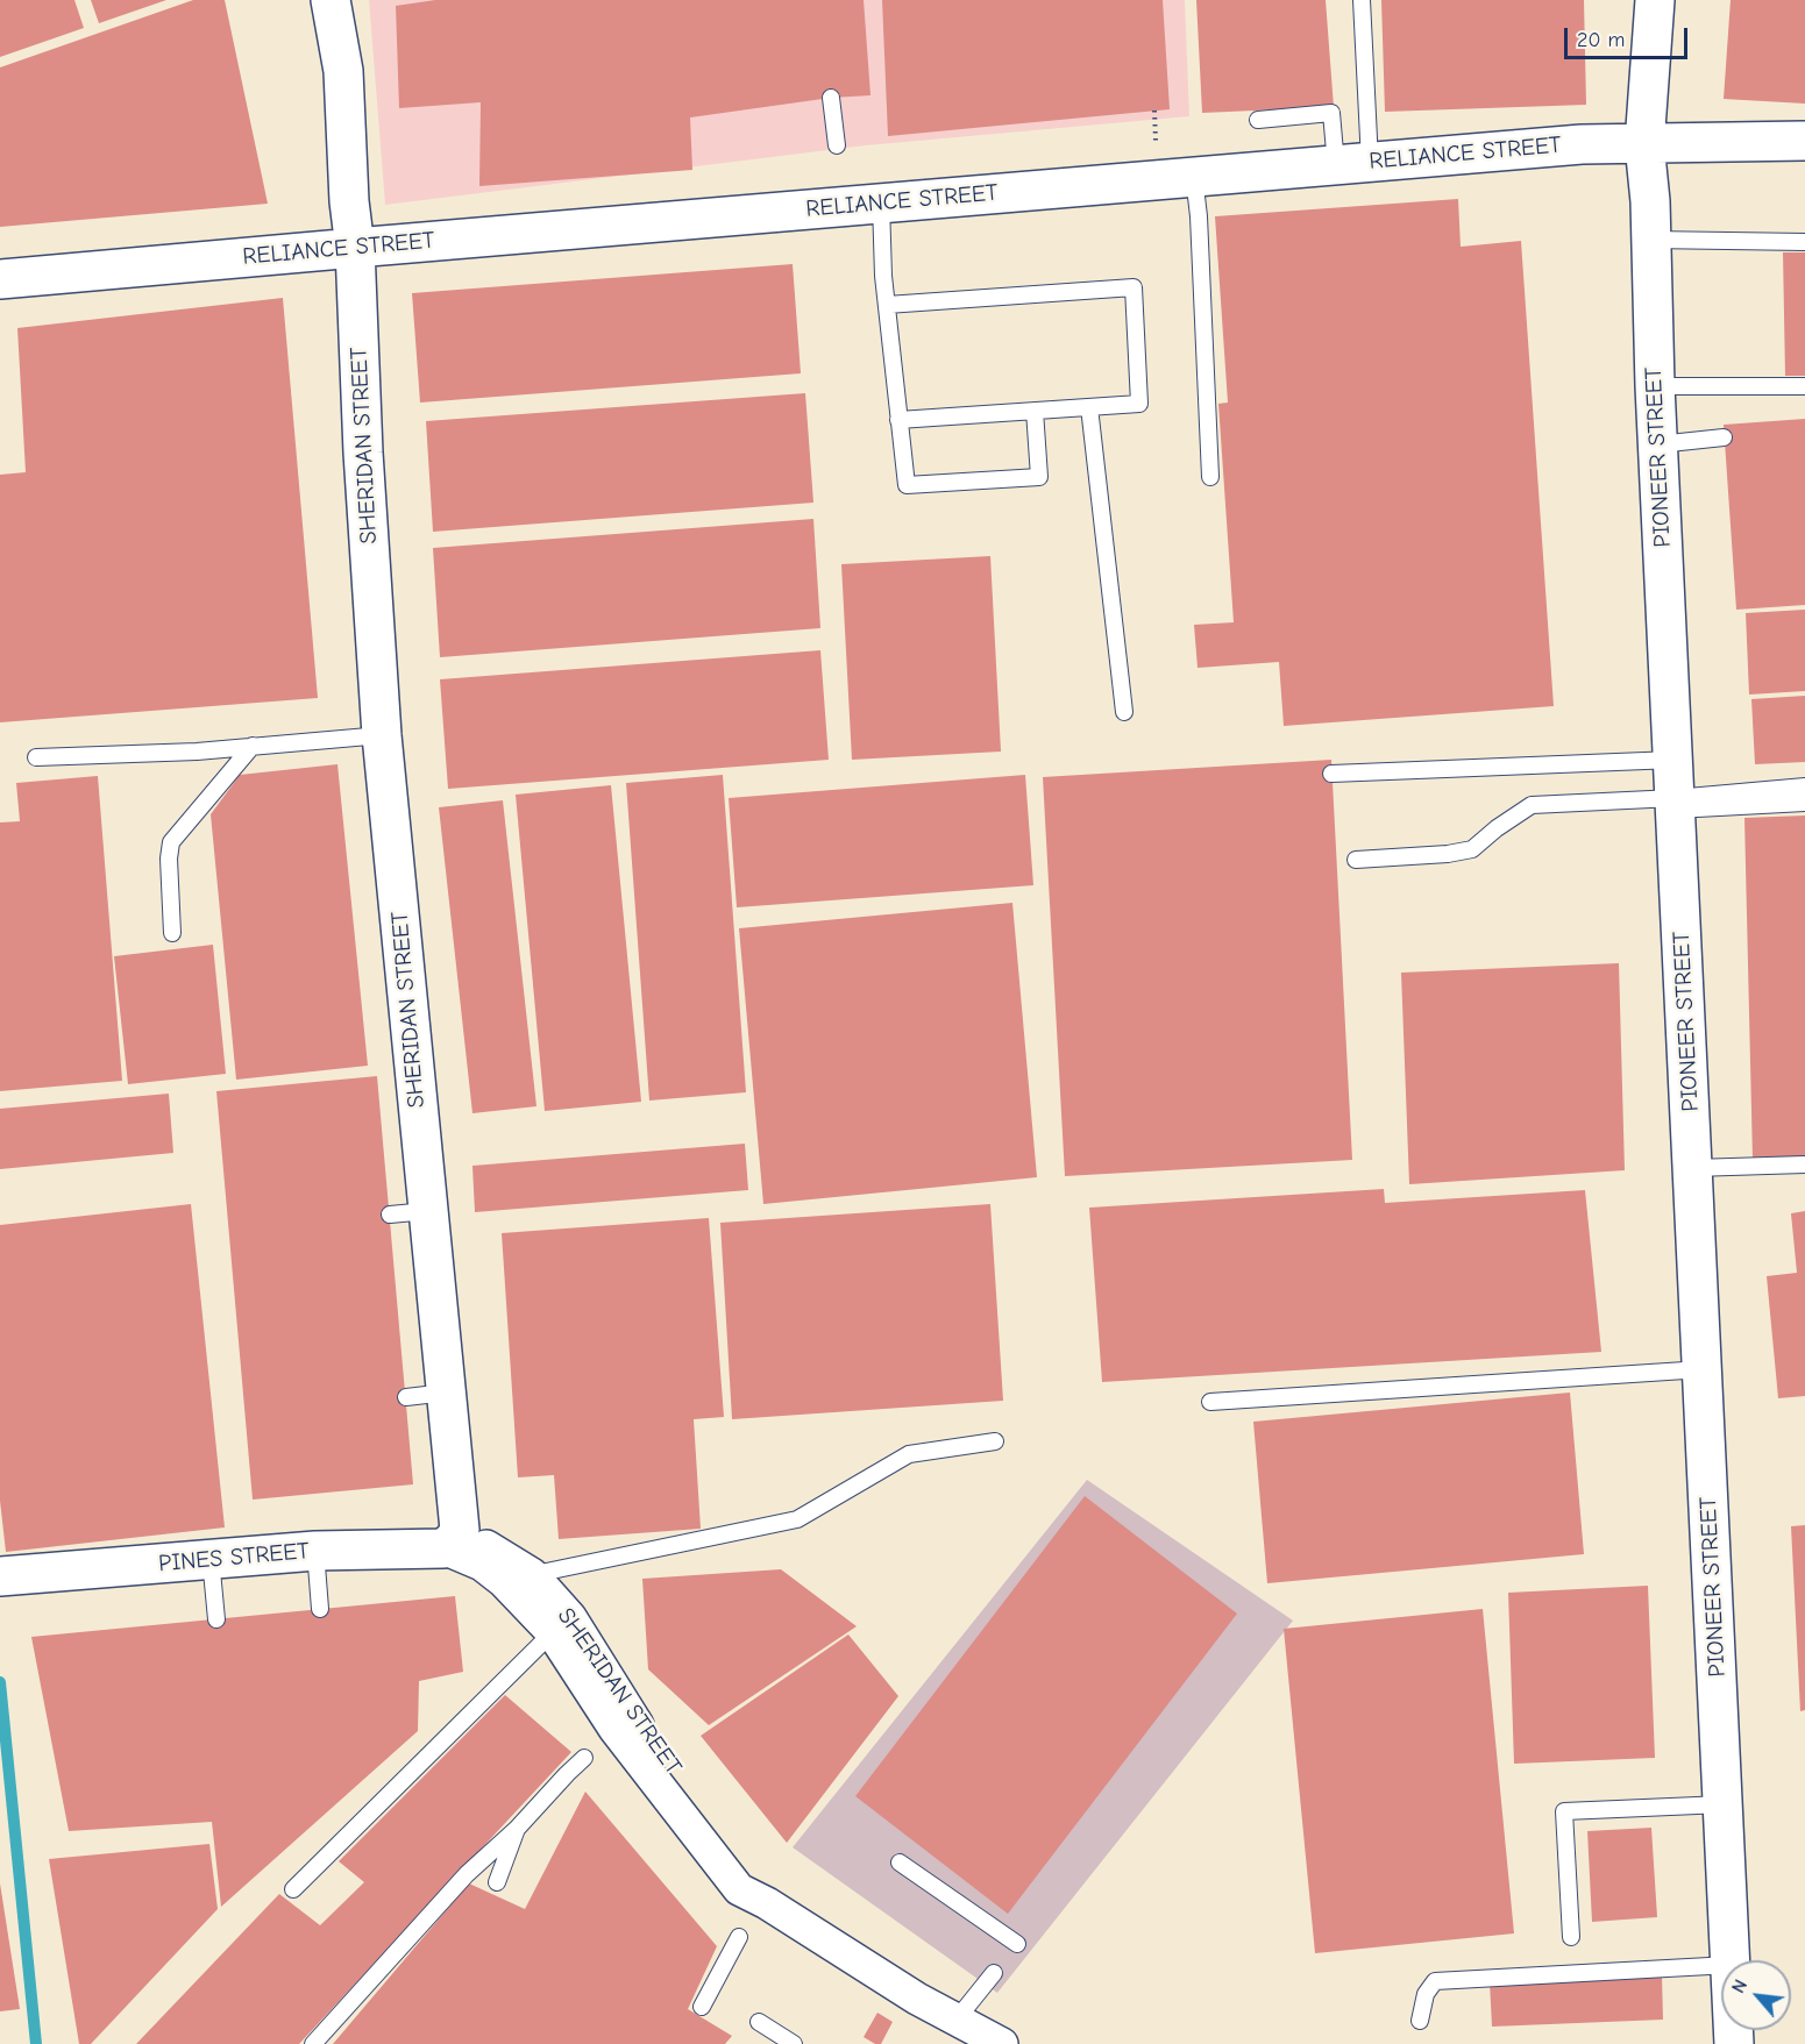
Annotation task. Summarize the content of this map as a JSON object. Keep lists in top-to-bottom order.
{
  "streets": {
    "main road": [
      "RELIANCE STREET",
      "SHERIDAN STREET",
      "PIONEER STREET",
      "PINES STREET"
    ]
  },
  "crossings": [
    ["RELIANCE STREET", "SHERIDAN STREET"],
    ["RELIANCE STREET", "PIONEER STREET"],
    ["SHERIDAN STREET", "PINES STREET"]
  ],
  "scale_bar": "20 m",
  "north": "top left"
}
